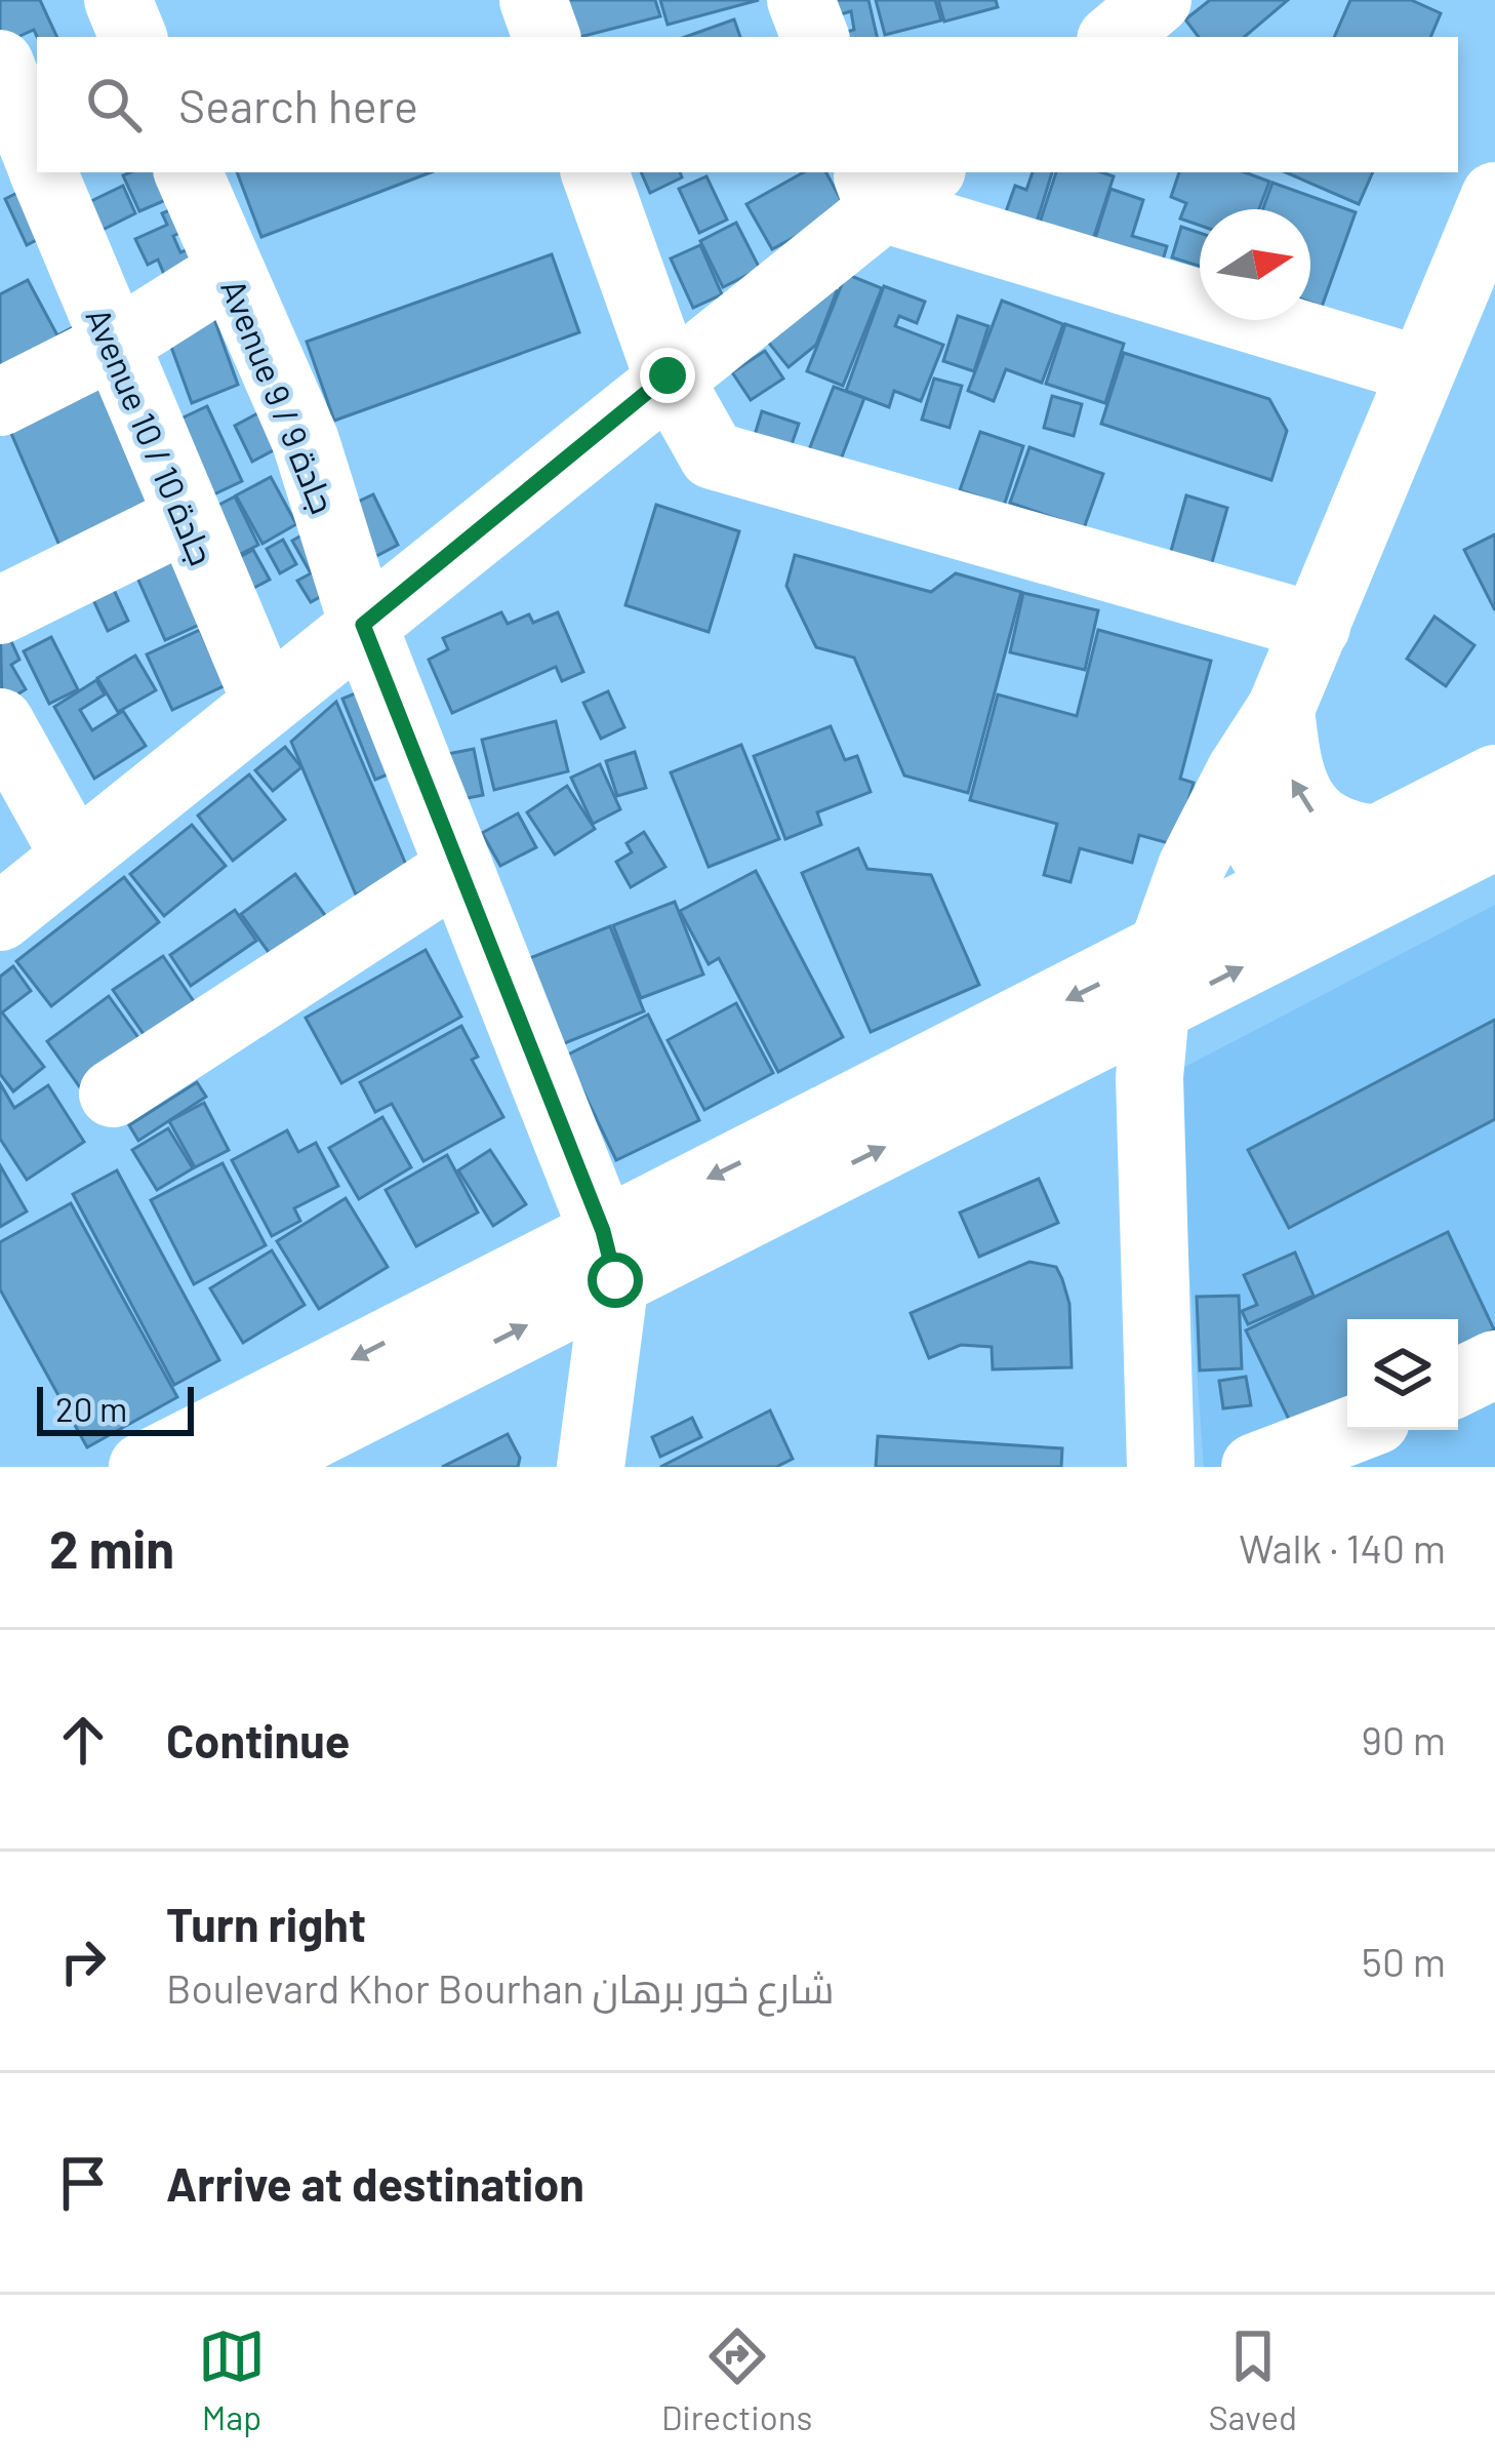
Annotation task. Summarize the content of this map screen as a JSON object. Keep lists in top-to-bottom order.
{
  "streets": {
    "street": ["Avenue 9 / جادة 9", "Avenue 10 / جادة 10"]
  },
  "scale_bar": "20 m",
  "north": "right",
  "page": {
    "search": "Search here",
    "scale": "20 m",
    "heading": ["2 min", "Walk · 140 m"],
    "list": [
      ["Continue", "90 m"],
      ["Turn right", "Boulevard Khor Bourhan شارع خور برهان", "50 m"],
      "Arrive at destination"
    ],
    "nav": ["Map", "Directions", "Saved"]
  }
}
